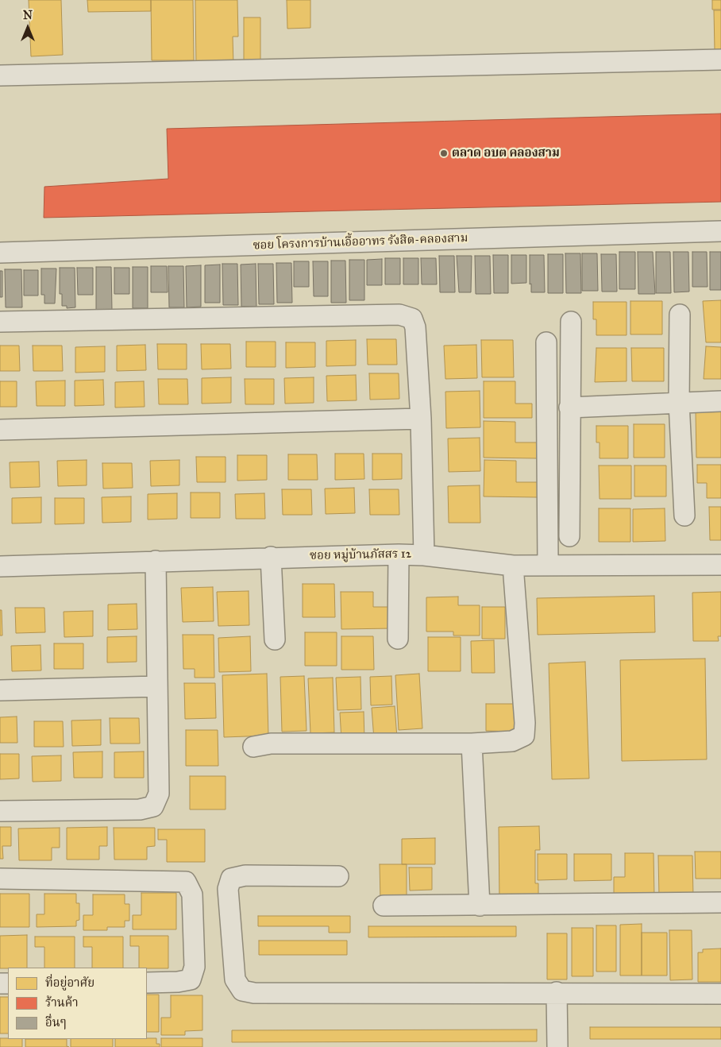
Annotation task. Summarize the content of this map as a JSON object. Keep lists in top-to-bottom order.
{
  "streets": {
    "street": ["ซอย โครงการบ้านเอื้ออาทร รังสิต-คลองสาม", "ซอย หมู่บ้านภัสสร 12"]
  },
  "places": ["ตลาด อบต คลองสาม"],
  "legend": ["ที่อยู่อาศัย", "ร้านค้า", "อื่นๆ"],
  "north": "top"
}
